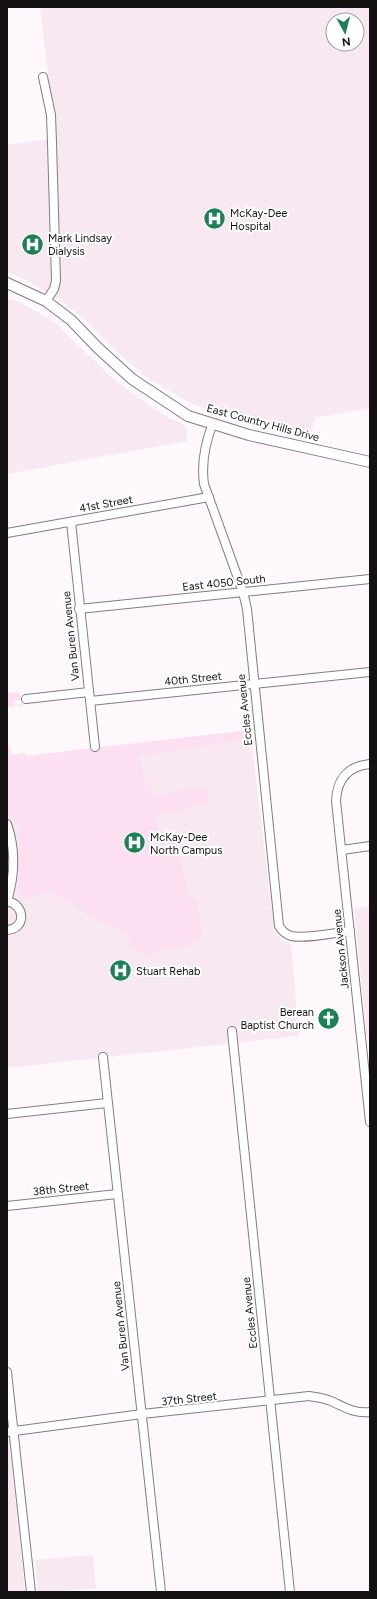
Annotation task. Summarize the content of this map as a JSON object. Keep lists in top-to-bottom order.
{
  "streets": {
    "main road": ["East Country Hills Drive"],
    "street": [
      "41st Street",
      "East 4050 South",
      "Van Buren Avenue",
      "40th Street",
      "Eccles Avenue",
      "Jackson Avenue",
      "38th Street",
      "37th Street"
    ]
  },
  "crossings": [
    ["East Country Hills Drive", "Eccles Avenue"],
    ["41st Street", "Van Buren Avenue"],
    ["41st Street", "Eccles Avenue"],
    ["East 4050 South", "Van Buren Avenue"],
    ["East 4050 South", "Eccles Avenue"],
    ["Van Buren Avenue", "40th Street"],
    ["Van Buren Avenue", "38th Street"],
    ["Van Buren Avenue", "37th Street"],
    ["40th Street", "Eccles Avenue"],
    ["Eccles Avenue", "Jackson Avenue"],
    ["Eccles Avenue", "37th Street"]
  ],
  "places": {
    "hospital": [
      "McKay-Dee Hospital",
      "Mark Lindsay Dialysis",
      "McKay-Dee North Campus",
      "Stuart Rehab"
    ],
    "church": ["Berean Baptist Church"]
  },
  "north": "bottom"
}
